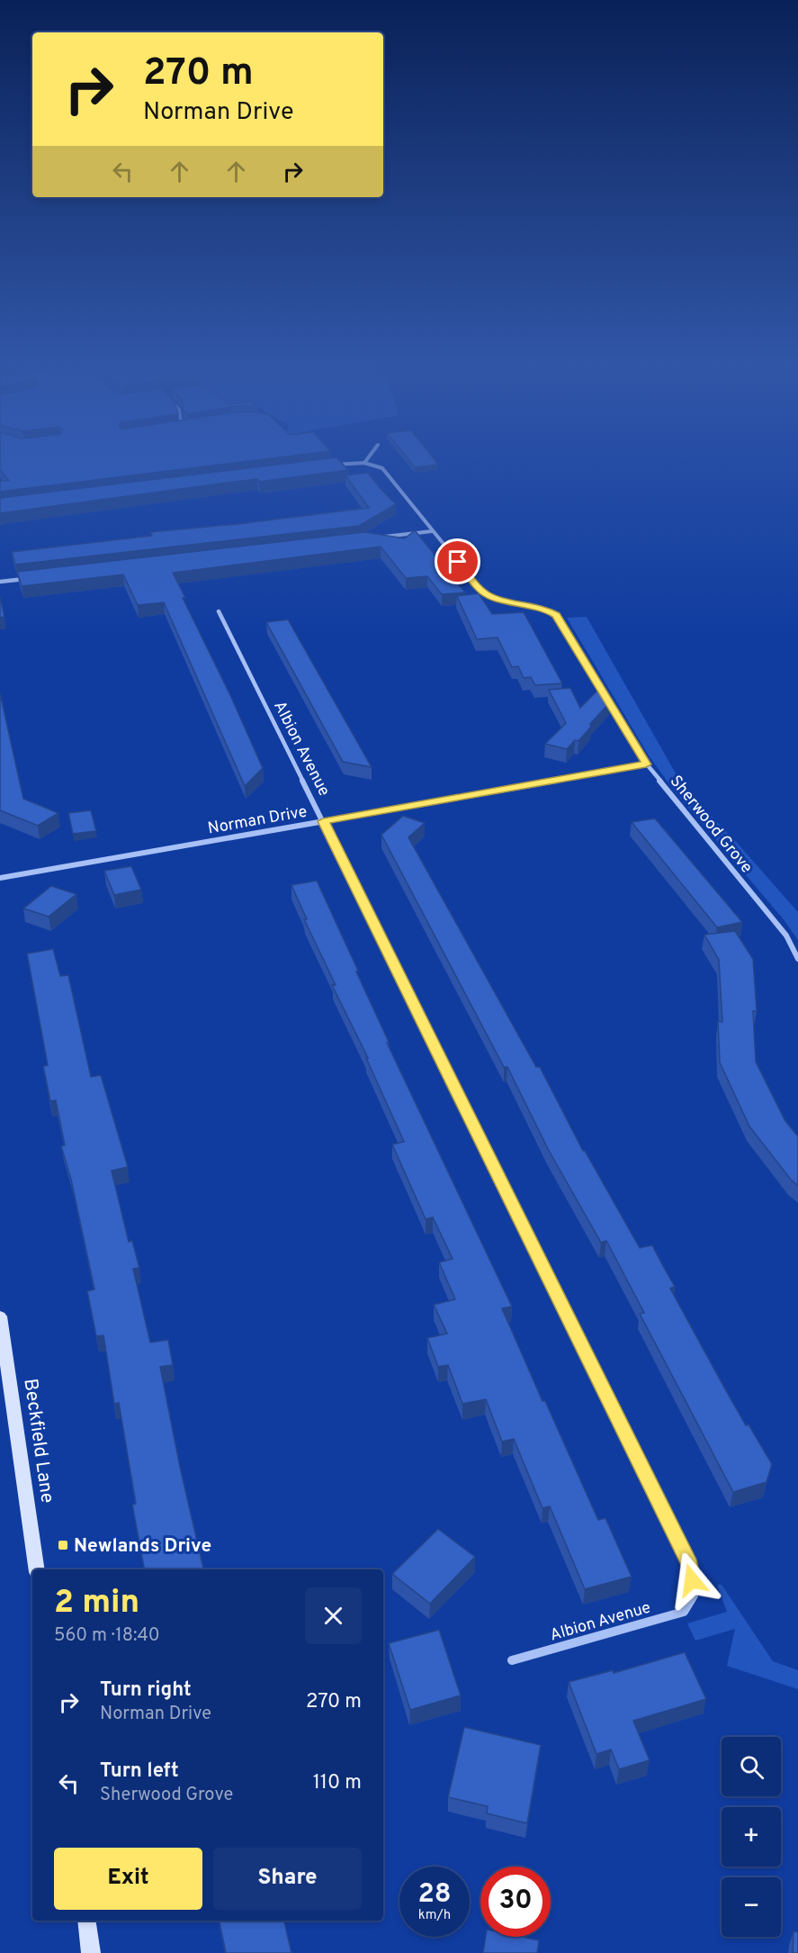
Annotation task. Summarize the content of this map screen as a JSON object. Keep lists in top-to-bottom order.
{
  "streets": {
    "street": [
      "Albion Avenue",
      "Norman Drive",
      "Sherwood Grove",
      "Beckfield Lane"
    ]
  },
  "crossings": [
    ["Albion Avenue", "Norman Drive"],
    ["Norman Drive", "Sherwood Grove"]
  ],
  "places": {
    "transit": ["Newlands Drive"]
  },
  "page": {
    "turn": ["270 m", "Norman Drive"],
    "heading": ["2 min", "560 m · 18:40"],
    "list": [
      {
        "name": "Turn right",
        "note": "Norman Drive",
        "value": "270 m"
      },
      {
        "name": "Turn left",
        "note": "Sherwood Grove",
        "value": "110 m"
      }
    ],
    "map_buttons": ["+", "−"],
    "buttons": ["Exit", "Share"],
    "speed": "28 km/h",
    "limit": "30"
  }
}
